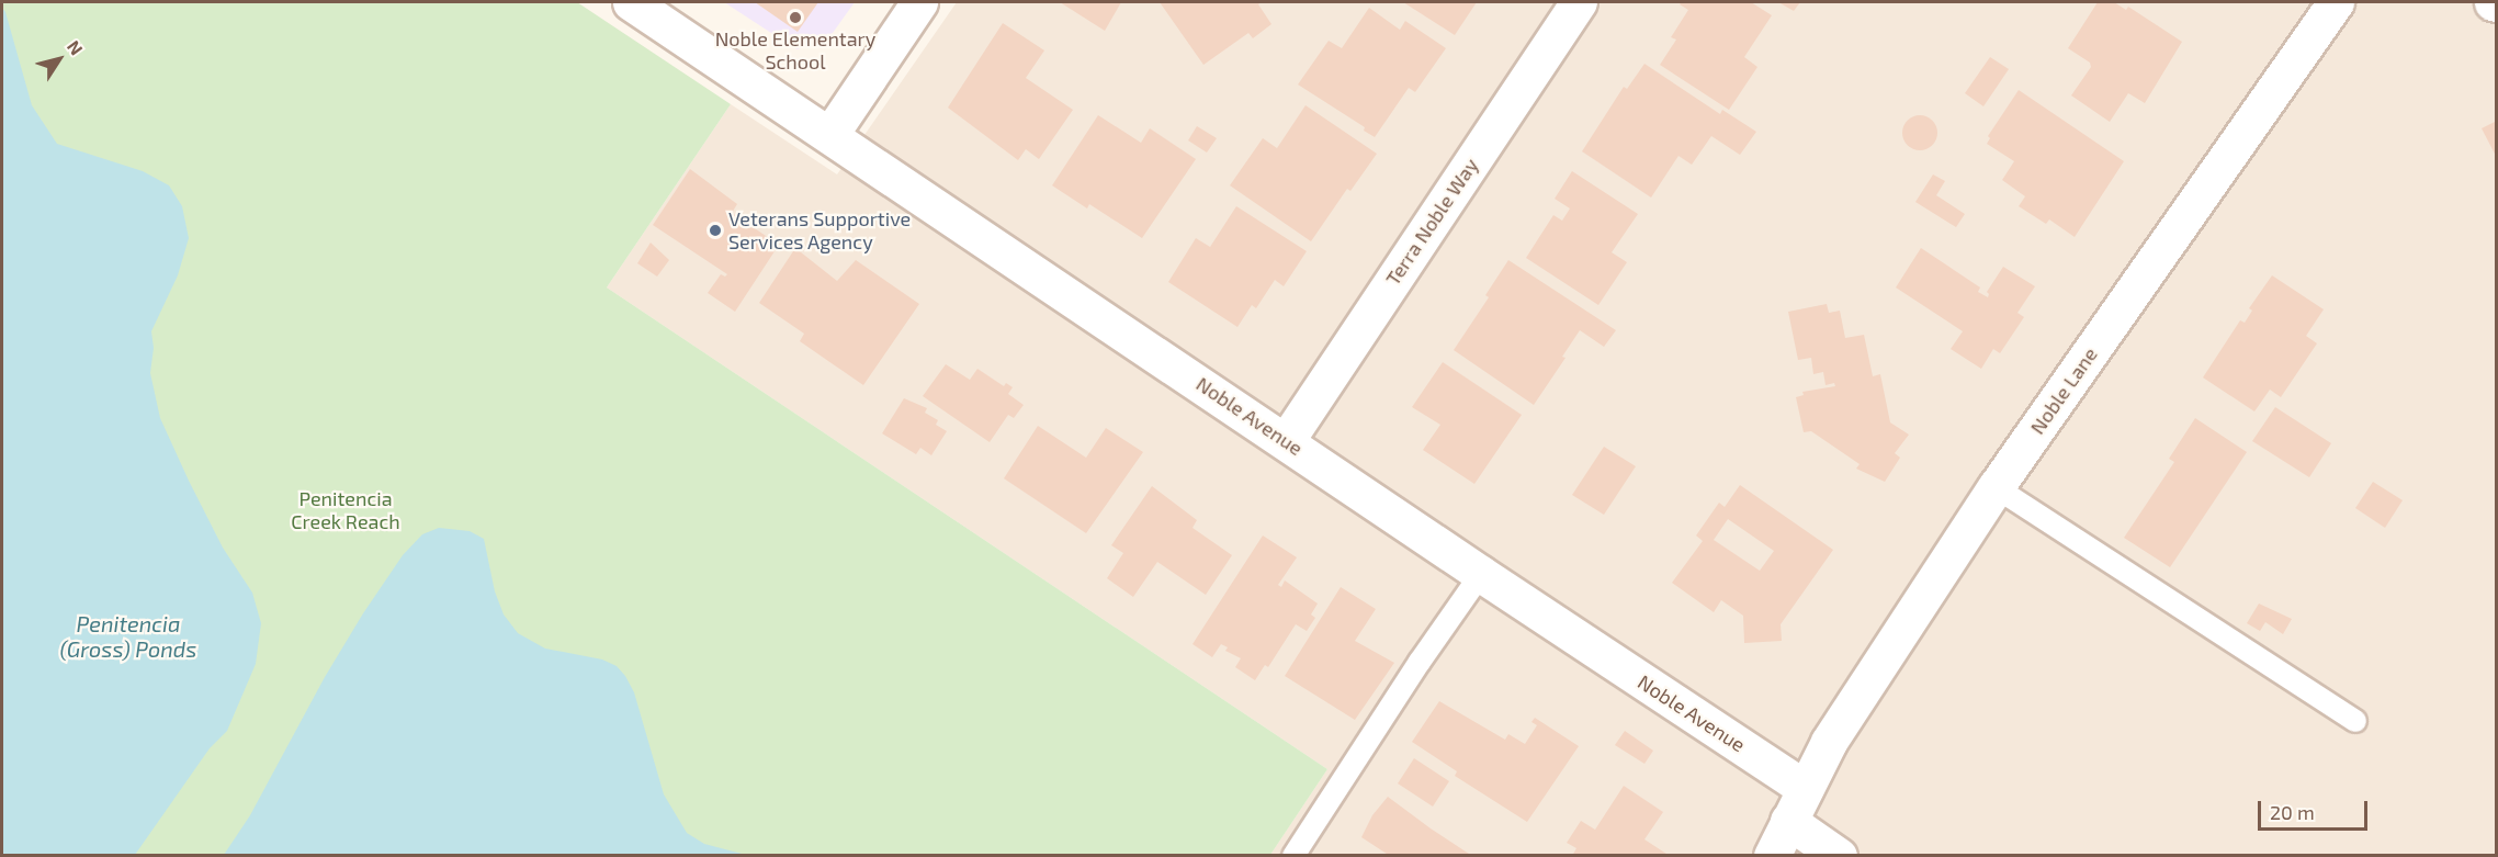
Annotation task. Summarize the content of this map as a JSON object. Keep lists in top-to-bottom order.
{
  "streets": {
    "street": ["Terra Noble Way", "Noble Lane", "Noble Avenue"]
  },
  "crossings": [
    ["Terra Noble Way", "Noble Avenue"],
    ["Noble Lane", "Noble Avenue"]
  ],
  "water": ["Penitencia (Gross) Ponds"],
  "parks": ["Penitencia Creek Reach"],
  "places": ["Noble Elementary School", "Veterans Supportive Services Agency"],
  "scale_bar": "20 m",
  "north": "top right"
}
